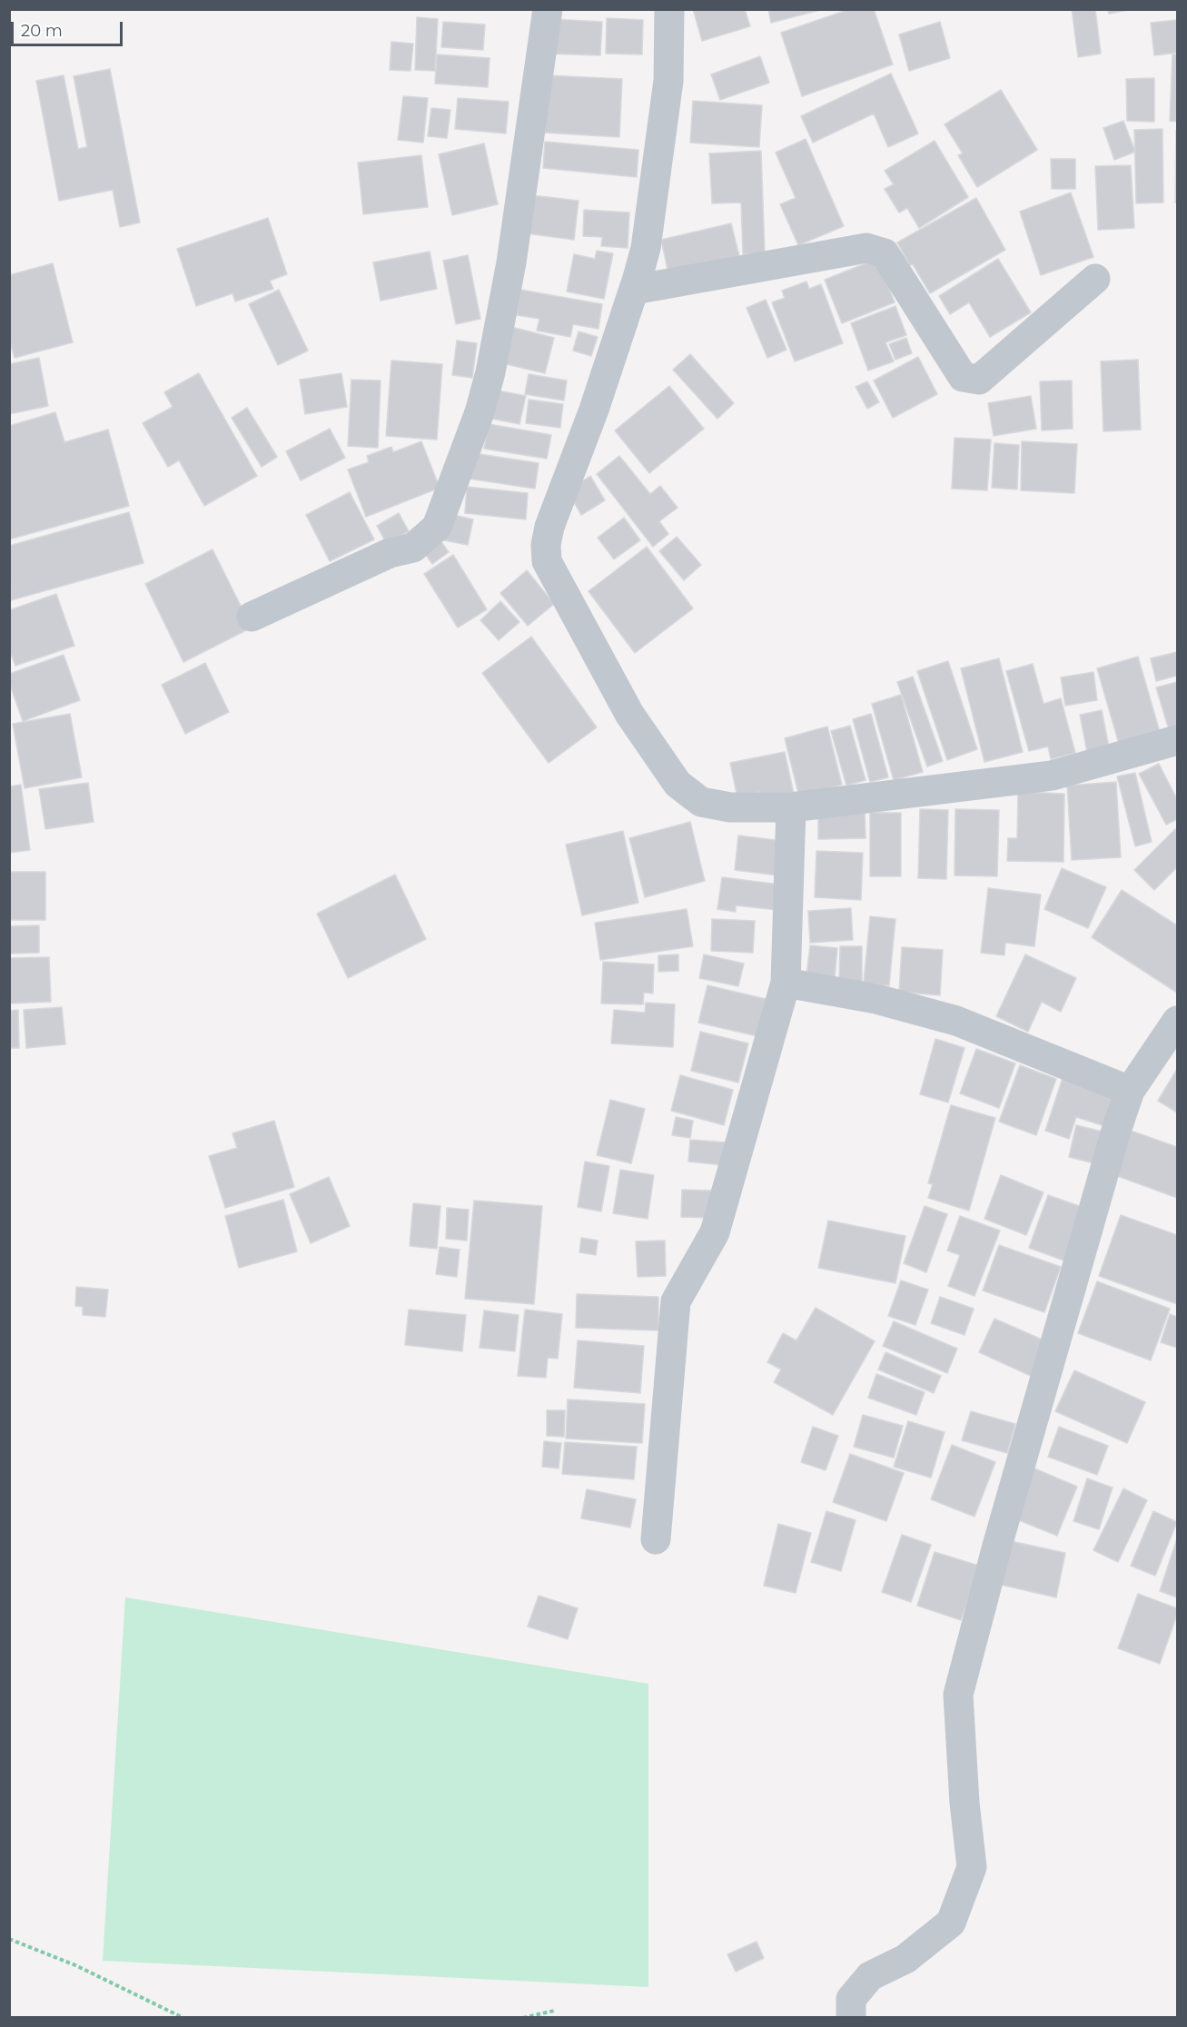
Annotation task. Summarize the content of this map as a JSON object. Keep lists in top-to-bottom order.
{
  "scale_bar": "20 m"
}
